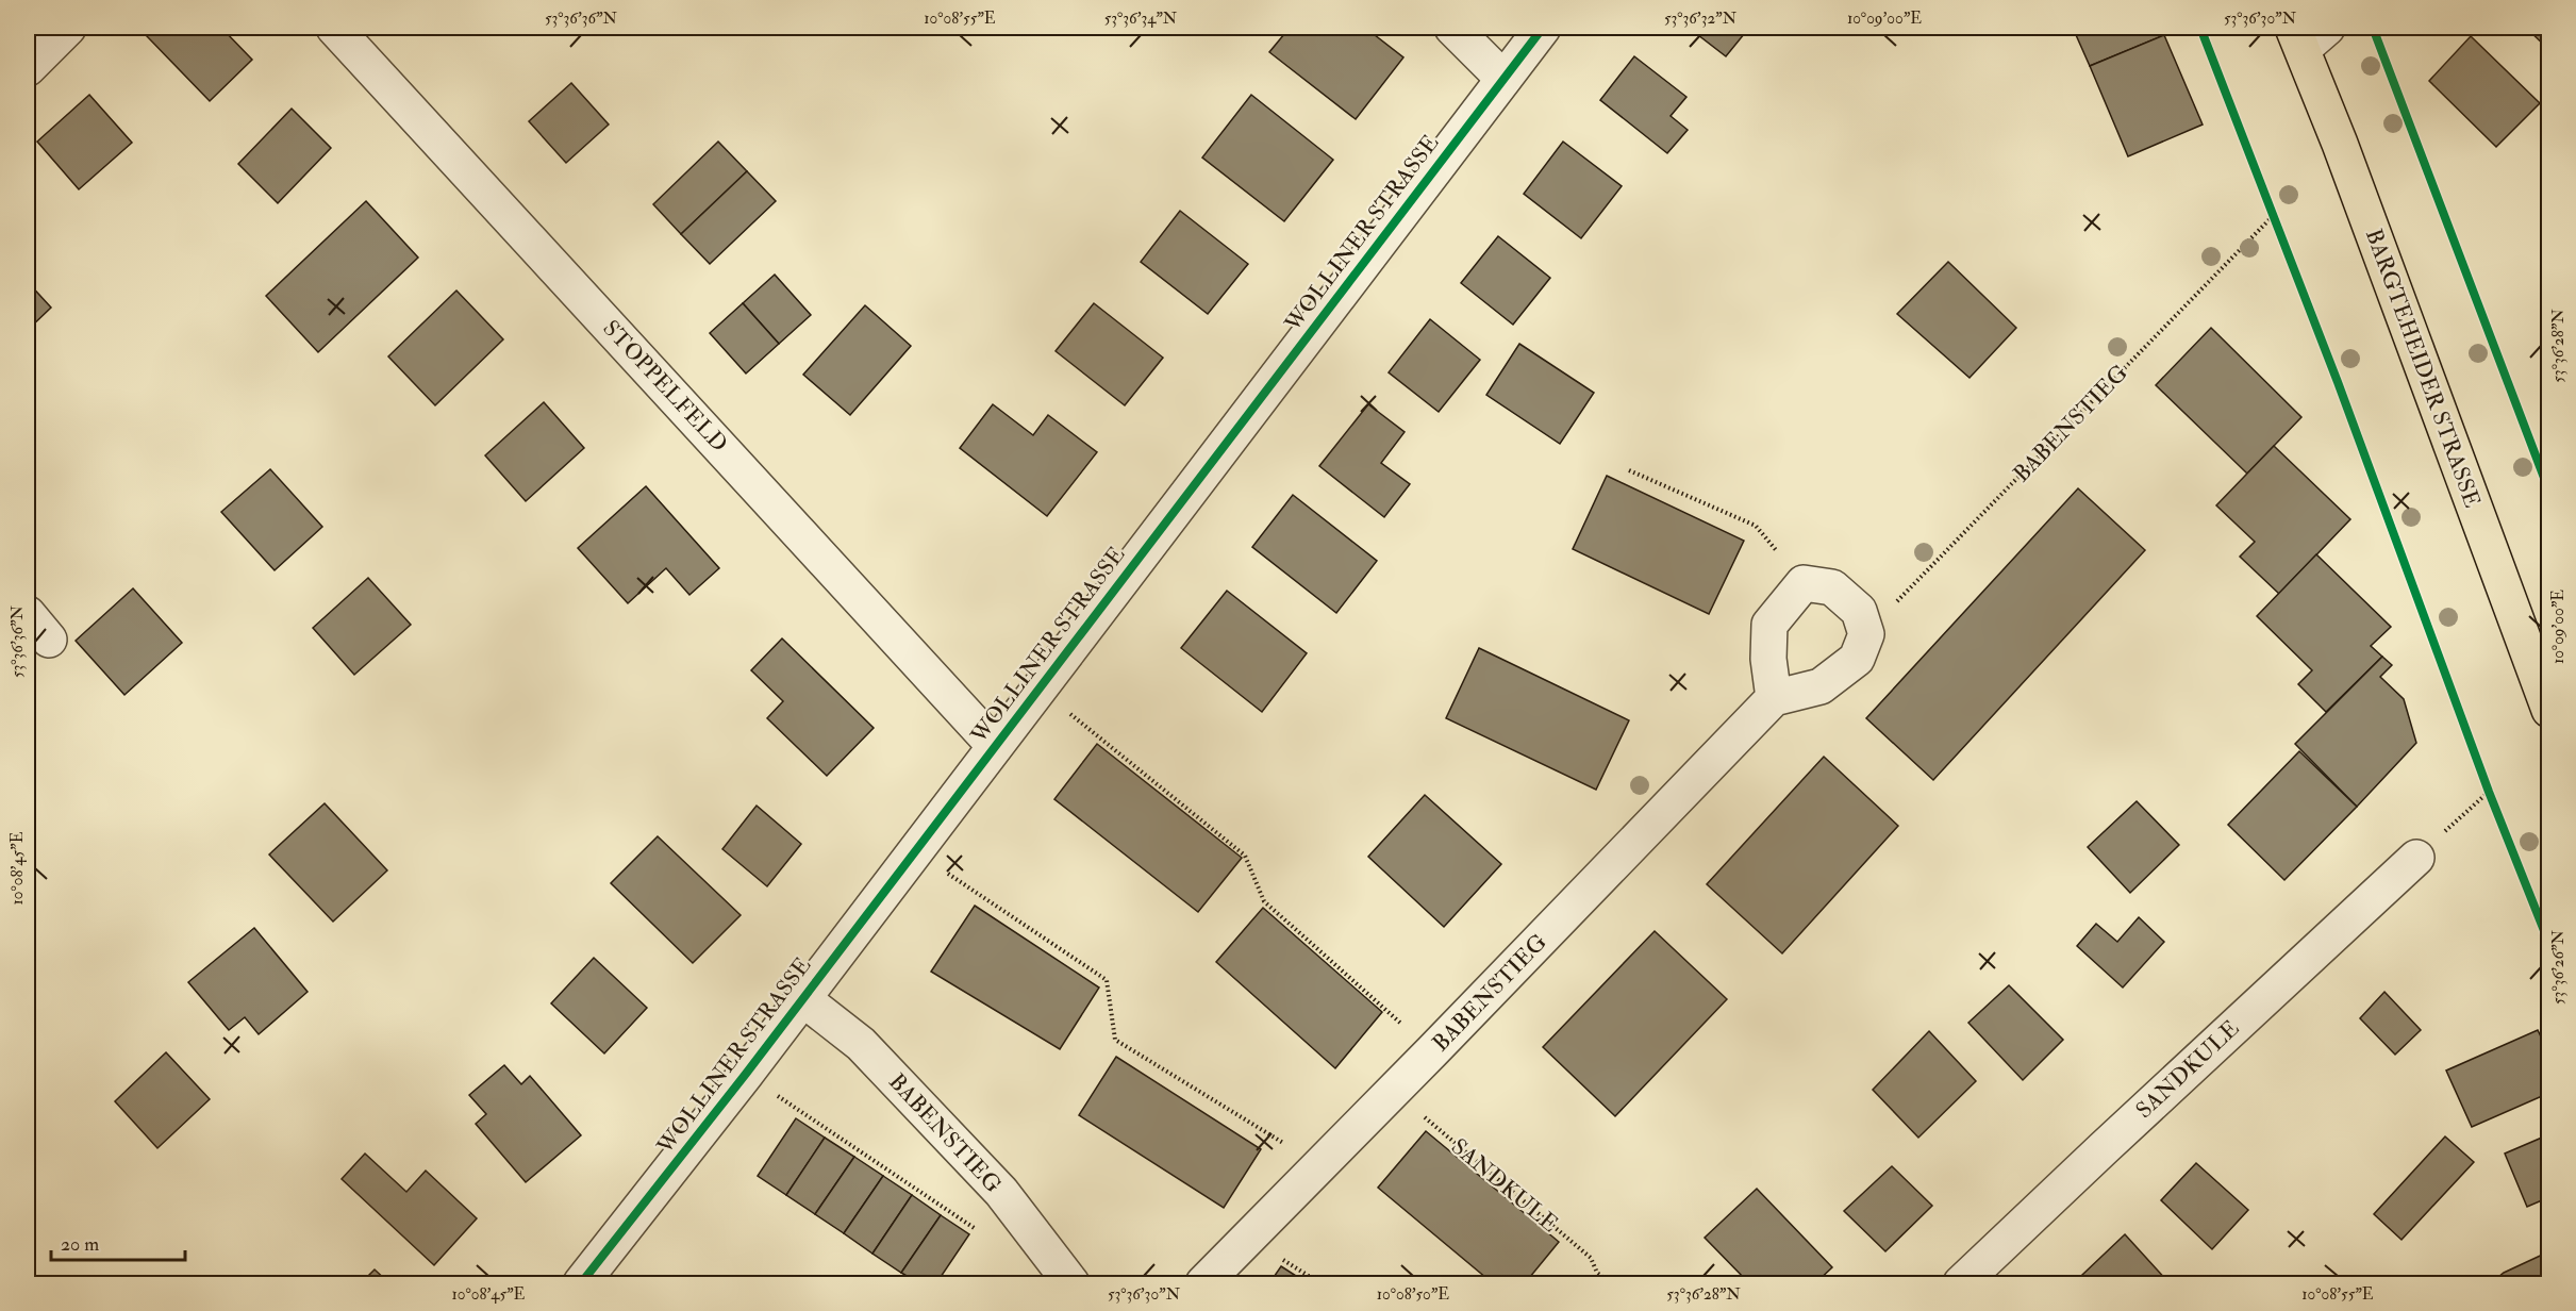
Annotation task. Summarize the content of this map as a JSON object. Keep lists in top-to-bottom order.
{
  "streets": {
    "main road": ["BARGTEHEIDER STRASSE"],
    "street": [
      "WOLLINER STRASSE",
      "STOPPELFELD",
      "BABENSTIEG",
      "SANDKULE"
    ]
  },
  "crossings": [
    ["WOLLINER STRASSE", "STOPPELFELD"],
    ["WOLLINER STRASSE", "BABENSTIEG"],
    ["BABENSTIEG", "SANDKULE"]
  ],
  "scale_bar": "20 m",
  "coordinates": [
    "53°36'36\"N",
    "10°08'55\"E",
    "53°36'34\"N",
    "53°36'32\"N",
    "10°09'00\"E",
    "53°36'30\"N",
    "53°36'28\"N",
    "10°08'45\"E",
    "53°36'26\"N",
    "10°08'50\"E"
  ]
}
